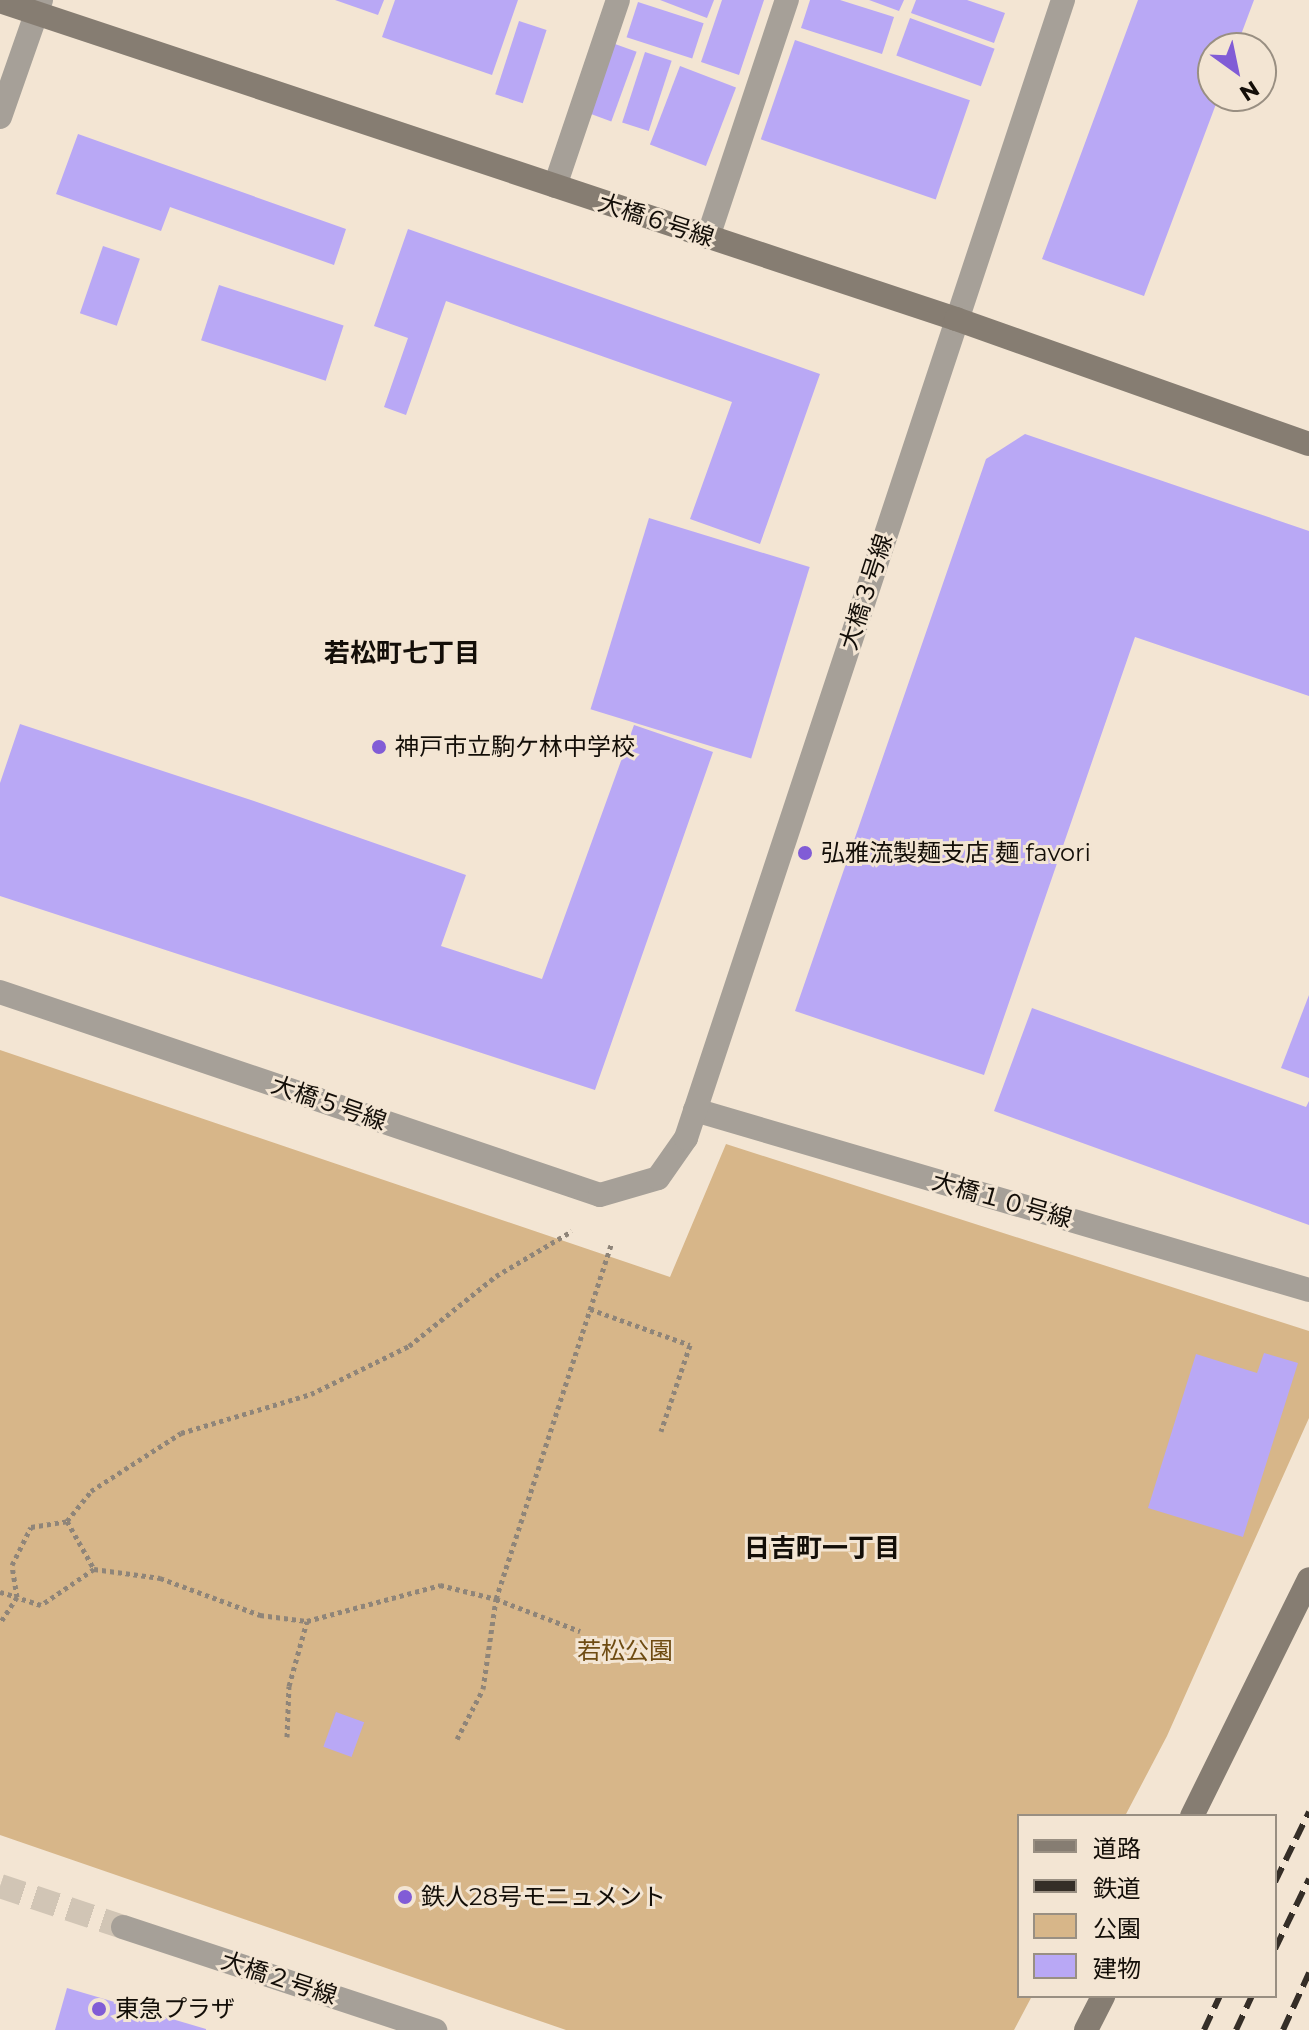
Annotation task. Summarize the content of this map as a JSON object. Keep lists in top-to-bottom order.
{
  "streets": {
    "street": [
      "大橋６号線",
      "大橋３号線",
      "大橋５号線",
      "大橋１０号線",
      "大橋２号線"
    ]
  },
  "crossings": [
    ["大橋６号線", "大橋３号線"],
    ["大橋３号線", "大橋５号線"],
    ["大橋３号線", "大橋１０号線"]
  ],
  "districts": ["若松町七丁目", "日吉町一丁目"],
  "parks": ["若松公園"],
  "places": [
    "神戸市立駒ケ林中学校",
    "弘雅流製麺支店 麺 favori",
    "鉄人28号モニュメント",
    "東急プラザ"
  ],
  "legend": [
    "道路",
    "鉄道",
    "公園",
    "建物"
  ],
  "north": "bottom right"
}
